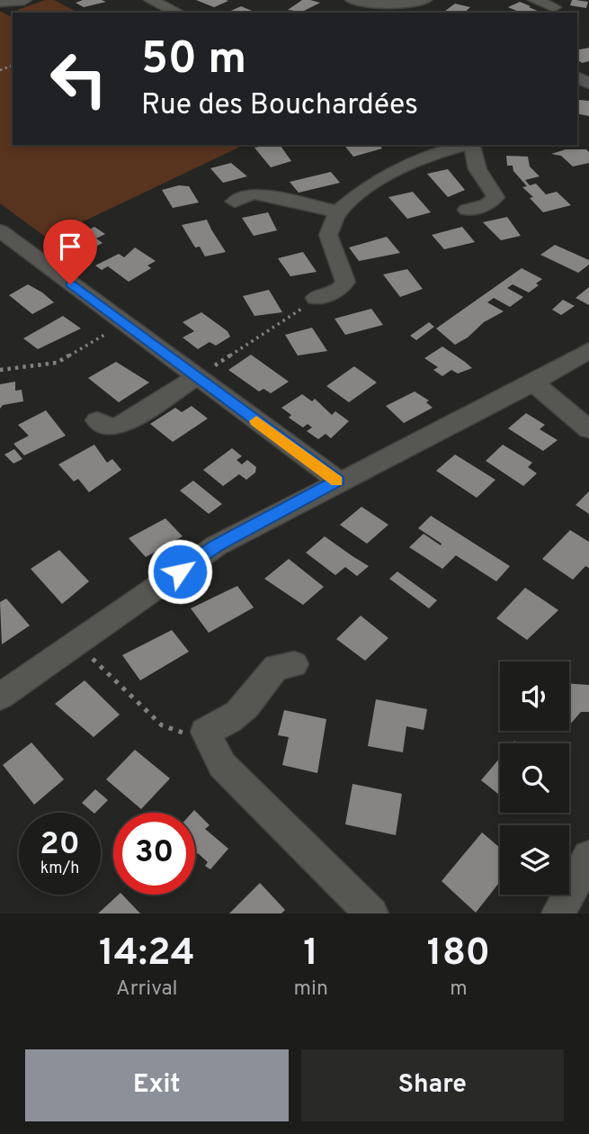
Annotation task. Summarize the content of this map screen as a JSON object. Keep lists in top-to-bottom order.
{
  "page": {
    "turn": ["50 m", "Rue des Bouchardées"],
    "speed": "20 km/h",
    "limit": "30",
    "eta": [
      "14:24",
      "Arrival",
      "1",
      "min",
      "180",
      "m"
    ],
    "buttons": ["Exit", "Share"]
  }
}
